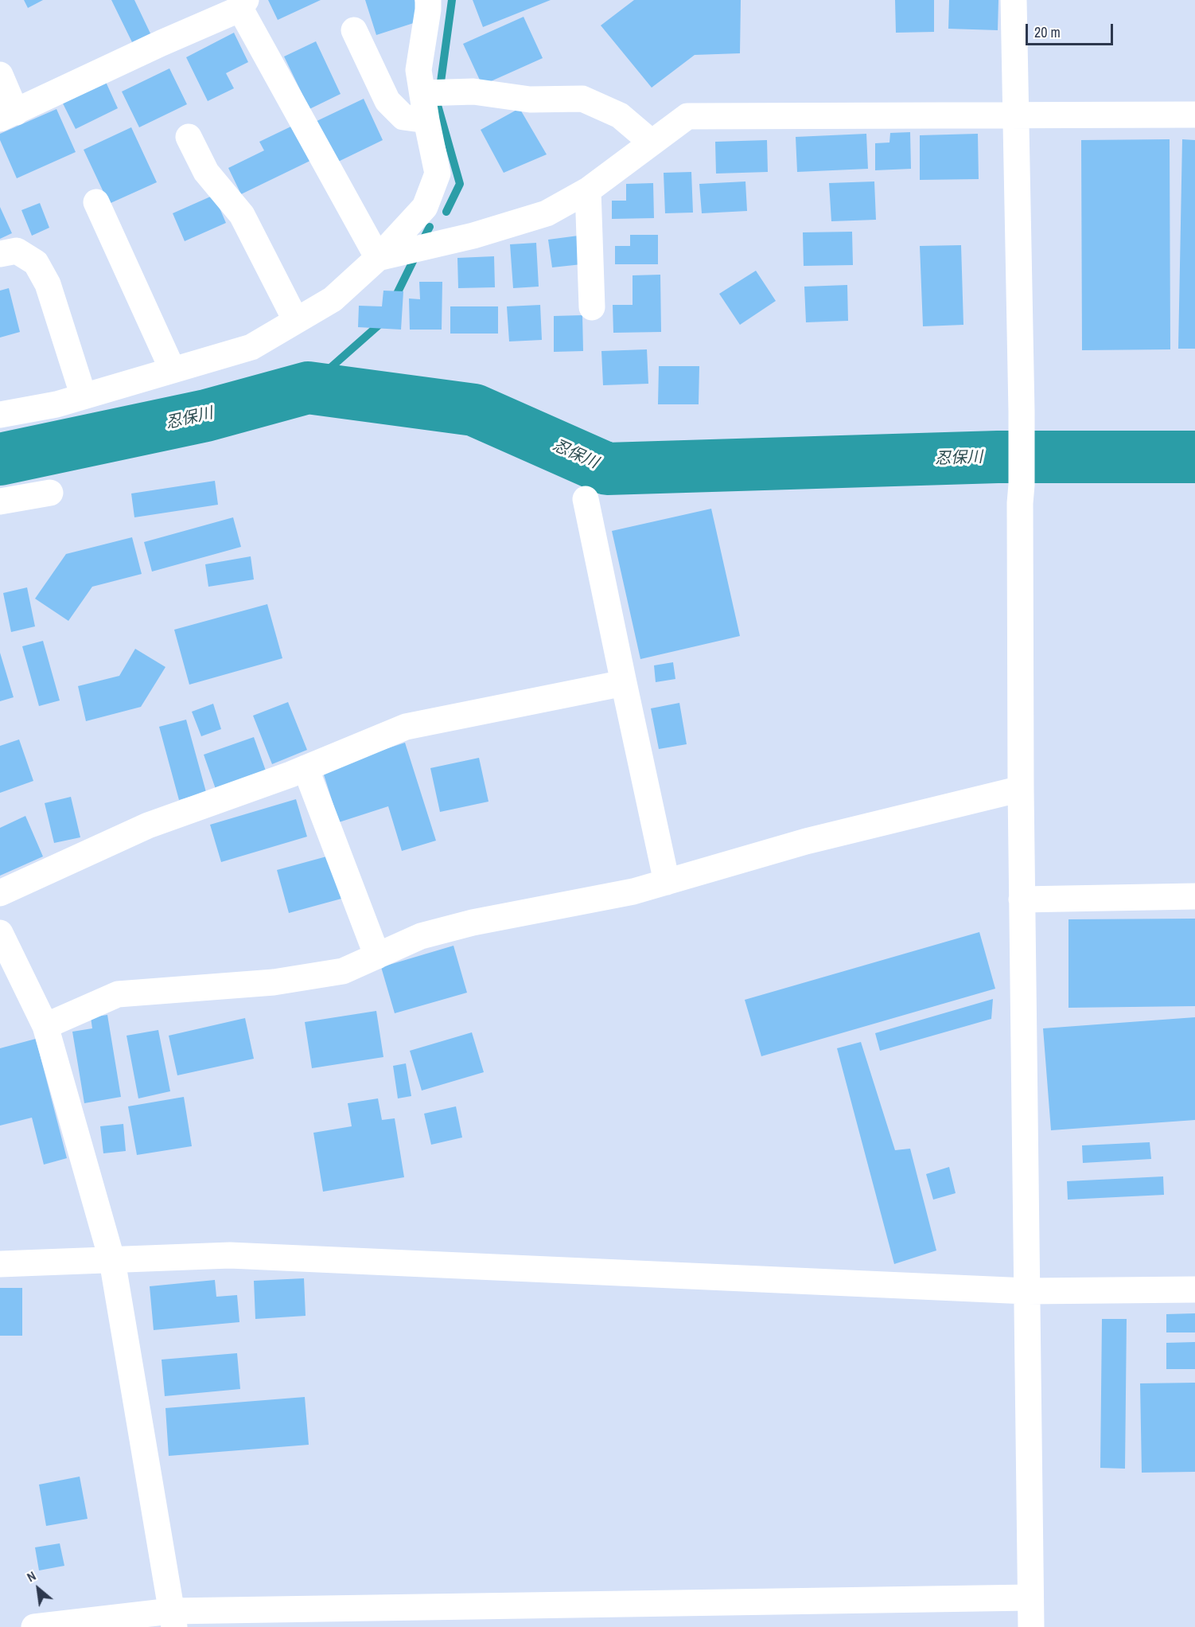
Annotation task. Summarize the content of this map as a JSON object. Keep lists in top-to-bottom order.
{
  "water": ["忍保川"],
  "scale_bar": "20 m",
  "north": "top left"
}
